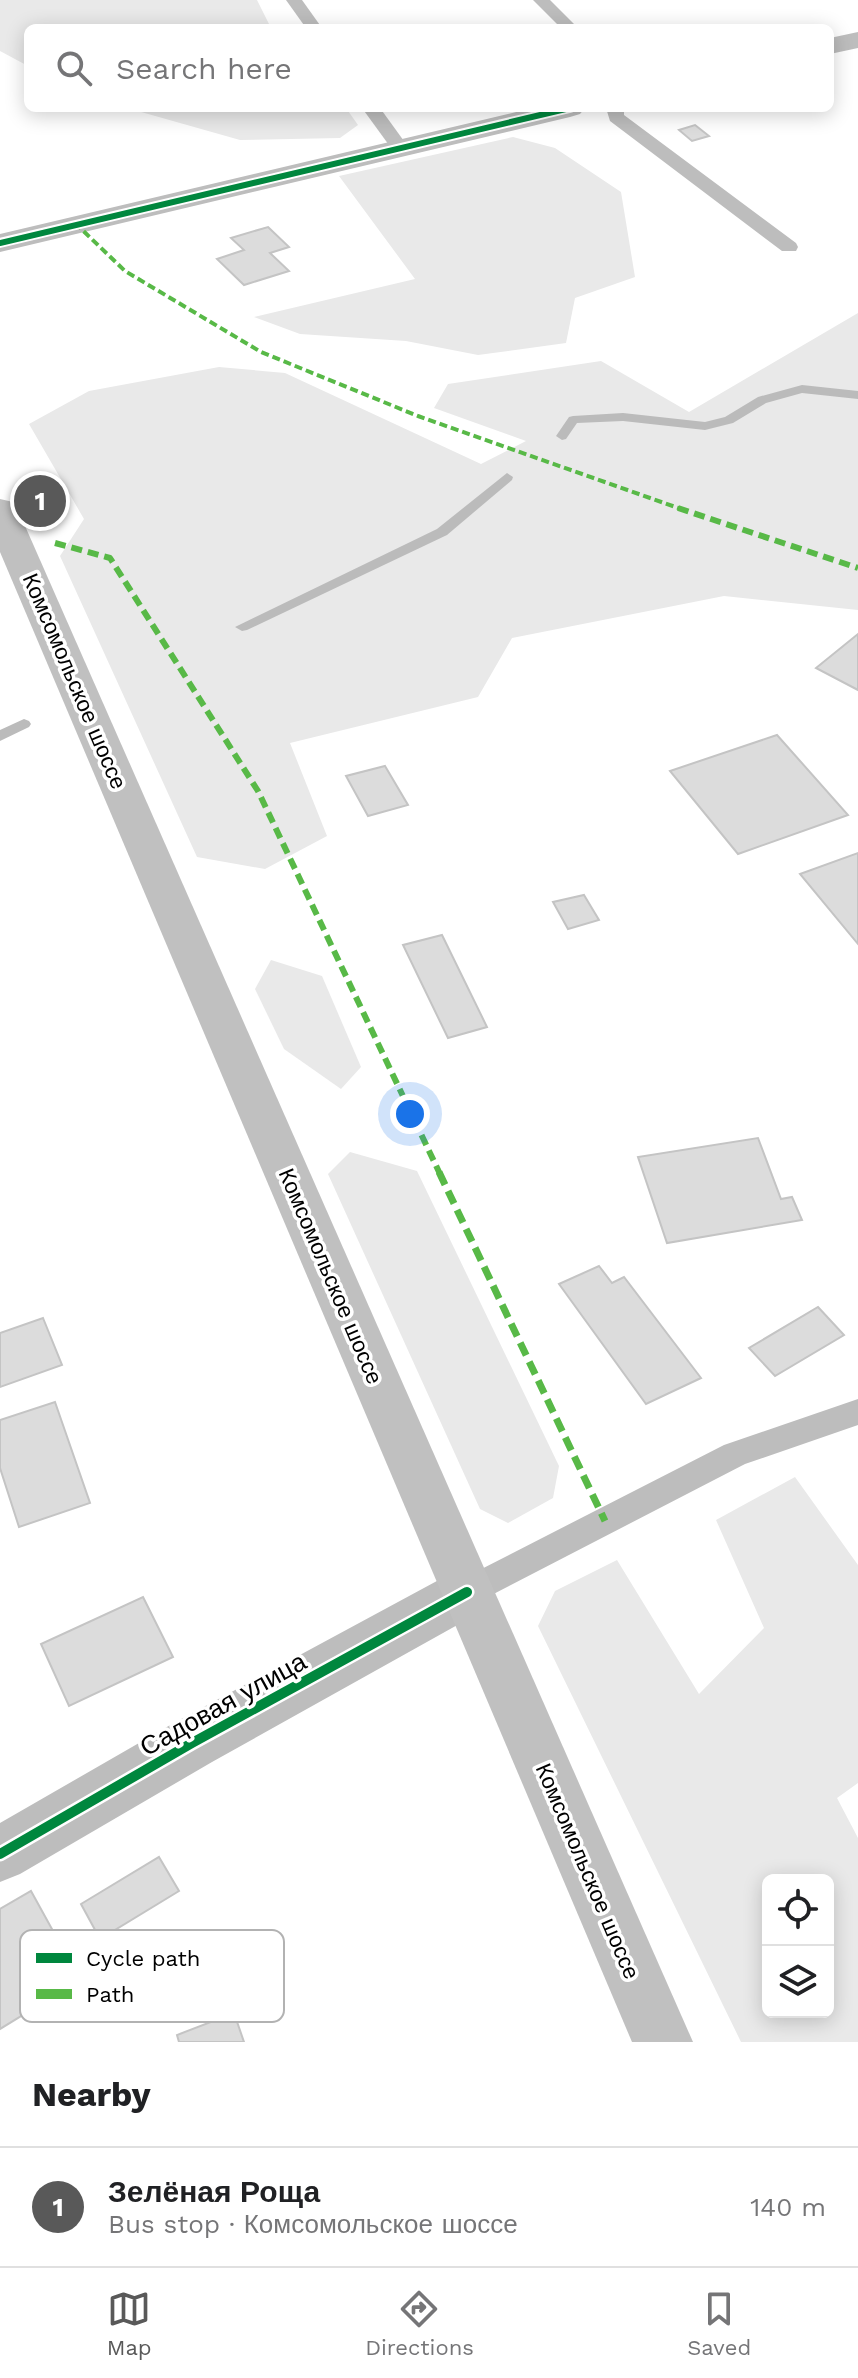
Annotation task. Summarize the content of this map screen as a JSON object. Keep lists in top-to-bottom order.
{
  "streets": {
    "main road": ["Комсомольское шоссе"],
    "street": ["Садовая улица"]
  },
  "crossings": [
    ["Комсомольское шоссе", "Садовая улица"]
  ],
  "legend": ["Cycle path", "Path"],
  "page": {
    "search": "Search here",
    "pins": "1",
    "heading": "Nearby",
    "list": [
      {
        "mark": "1",
        "name": "Зелёная Роща",
        "note": "Bus stop · Комсомольское шоссе",
        "value": "140 m"
      }
    ],
    "nav": ["Map", "Directions", "Saved"]
  }
}
